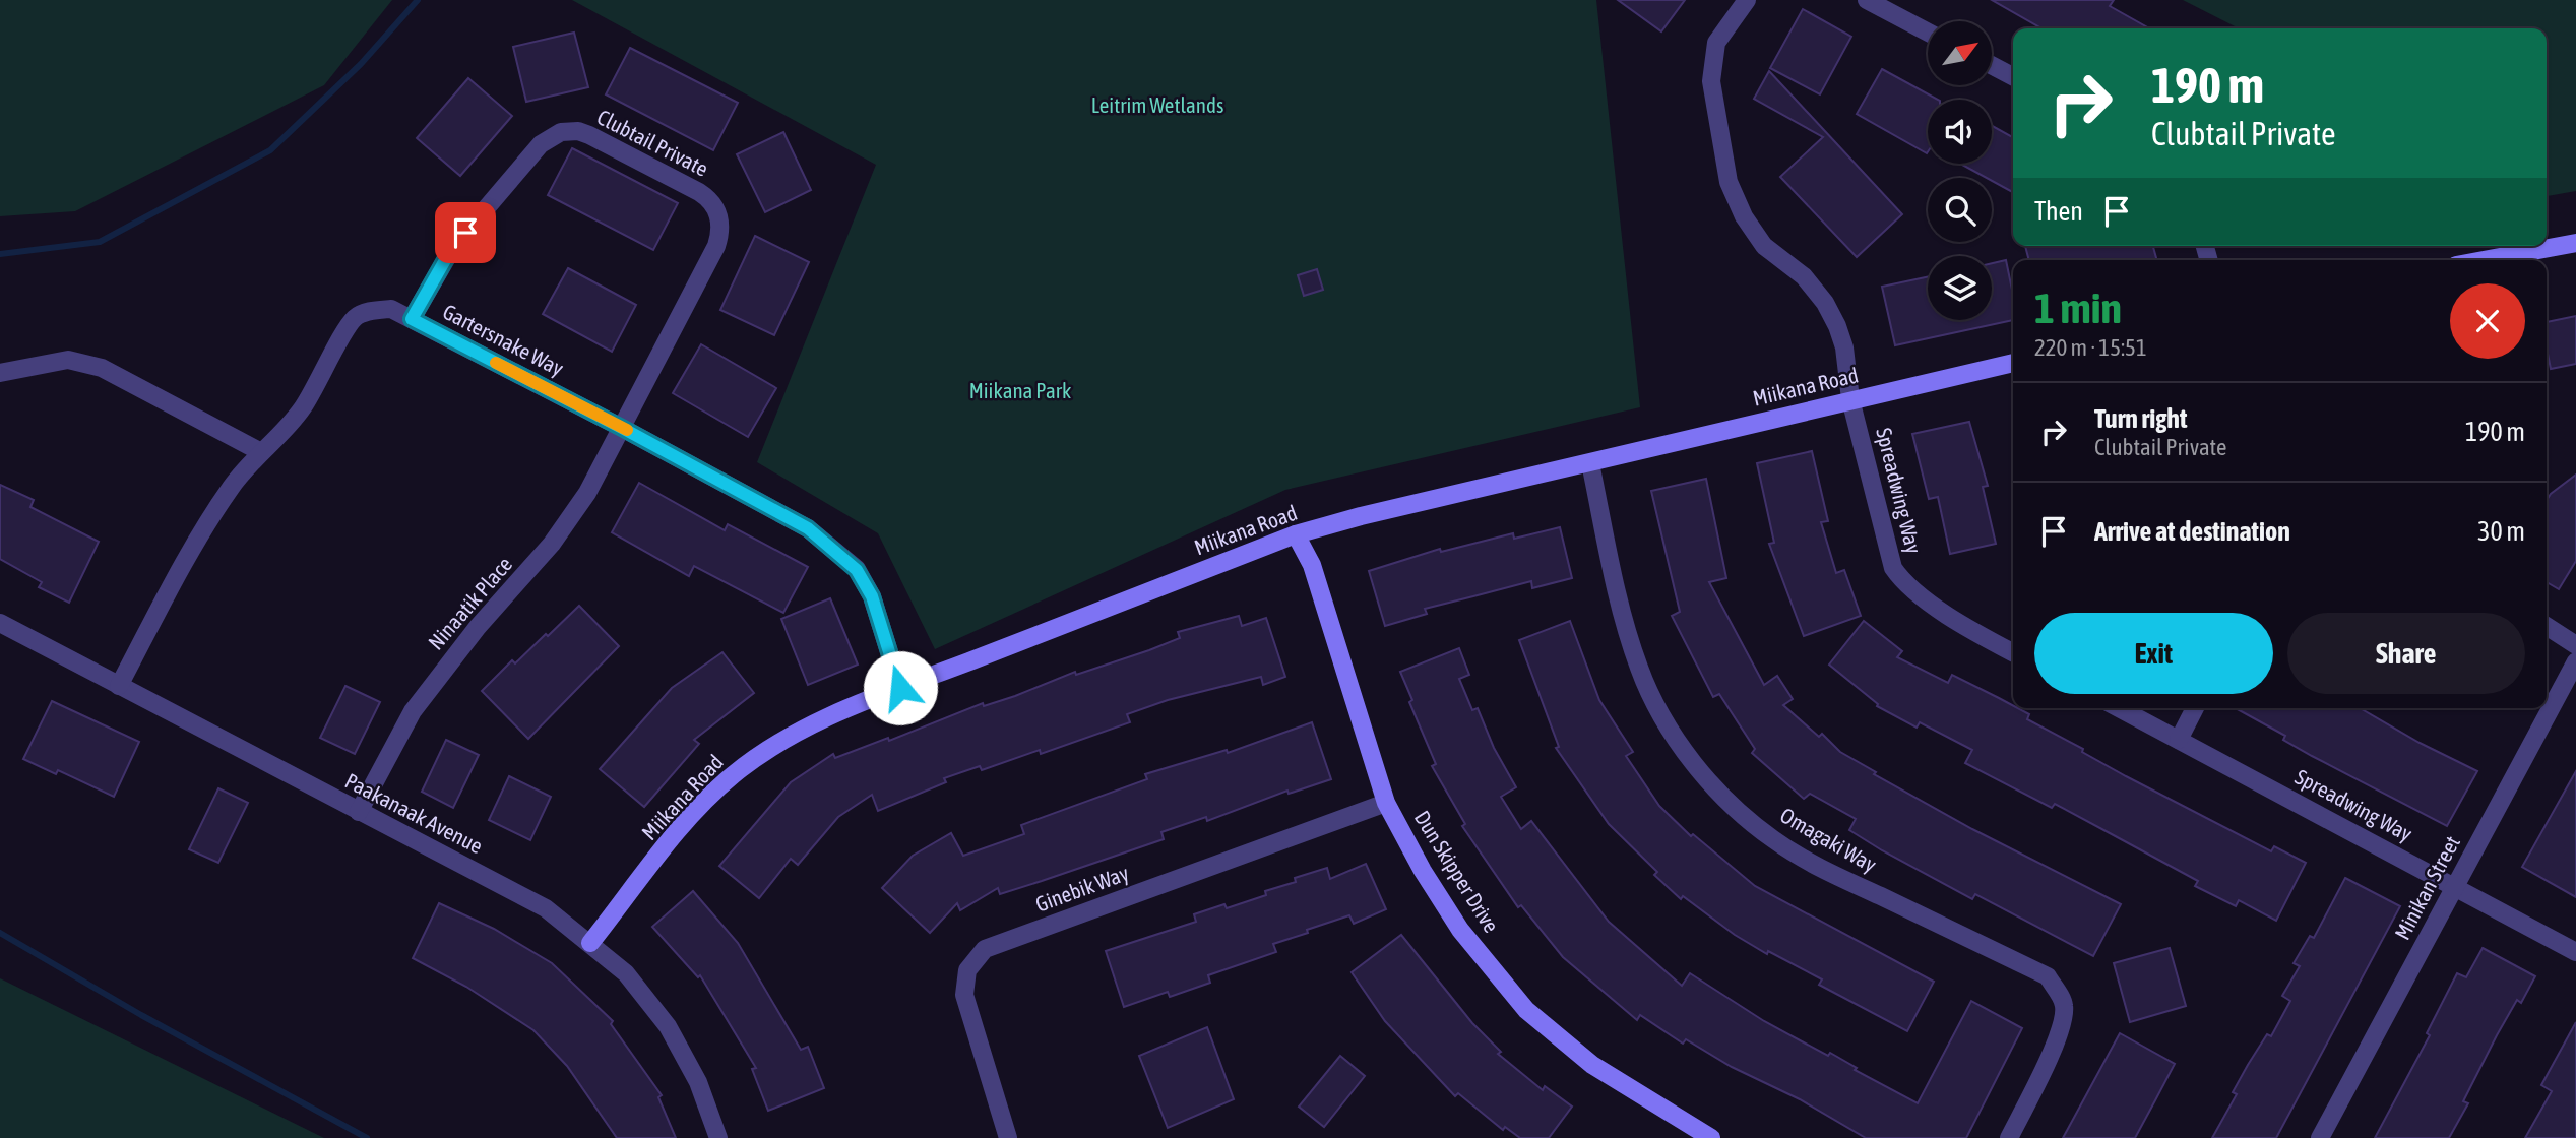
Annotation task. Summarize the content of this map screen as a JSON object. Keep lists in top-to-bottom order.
{
  "streets": {
    "street": [
      "Clubtail Private",
      "Gartersnake Way",
      "Miikana Road",
      "Spreadwing Way",
      "Ninaatik Place",
      "Paakanaak Avenue",
      "Omagaki Way",
      "Dun Skipper Drive",
      "Minikan Street",
      "Ginebik Way"
    ]
  },
  "crossings": [
    ["Clubtail Private", "Gartersnake Way"],
    ["Clubtail Private", "Ninaatik Place"],
    ["Gartersnake Way", "Miikana Road"],
    ["Gartersnake Way", "Ninaatik Place"],
    ["Gartersnake Way", "Paakanaak Avenue"],
    ["Miikana Road", "Spreadwing Way"],
    ["Miikana Road", "Paakanaak Avenue"],
    ["Miikana Road", "Omagaki Way"],
    ["Miikana Road", "Dun Skipper Drive"],
    ["Spreadwing Way", "Minikan Street"],
    ["Ninaatik Place", "Paakanaak Avenue"],
    ["Dun Skipper Drive", "Ginebik Way"]
  ],
  "parks": ["Leitrim Wetlands", "Miikana Park"],
  "north": "top right",
  "page": {
    "turn": ["190 m", "Clubtail Private"],
    "then": "Then",
    "heading": ["1 min", "220 m · 15:51"],
    "list": [
      {
        "name": "Turn right",
        "note": "Clubtail Private",
        "value": "190 m"
      },
      {
        "name": "Arrive at destination",
        "value": "30 m"
      }
    ],
    "buttons": ["Exit", "Share"]
  }
}
